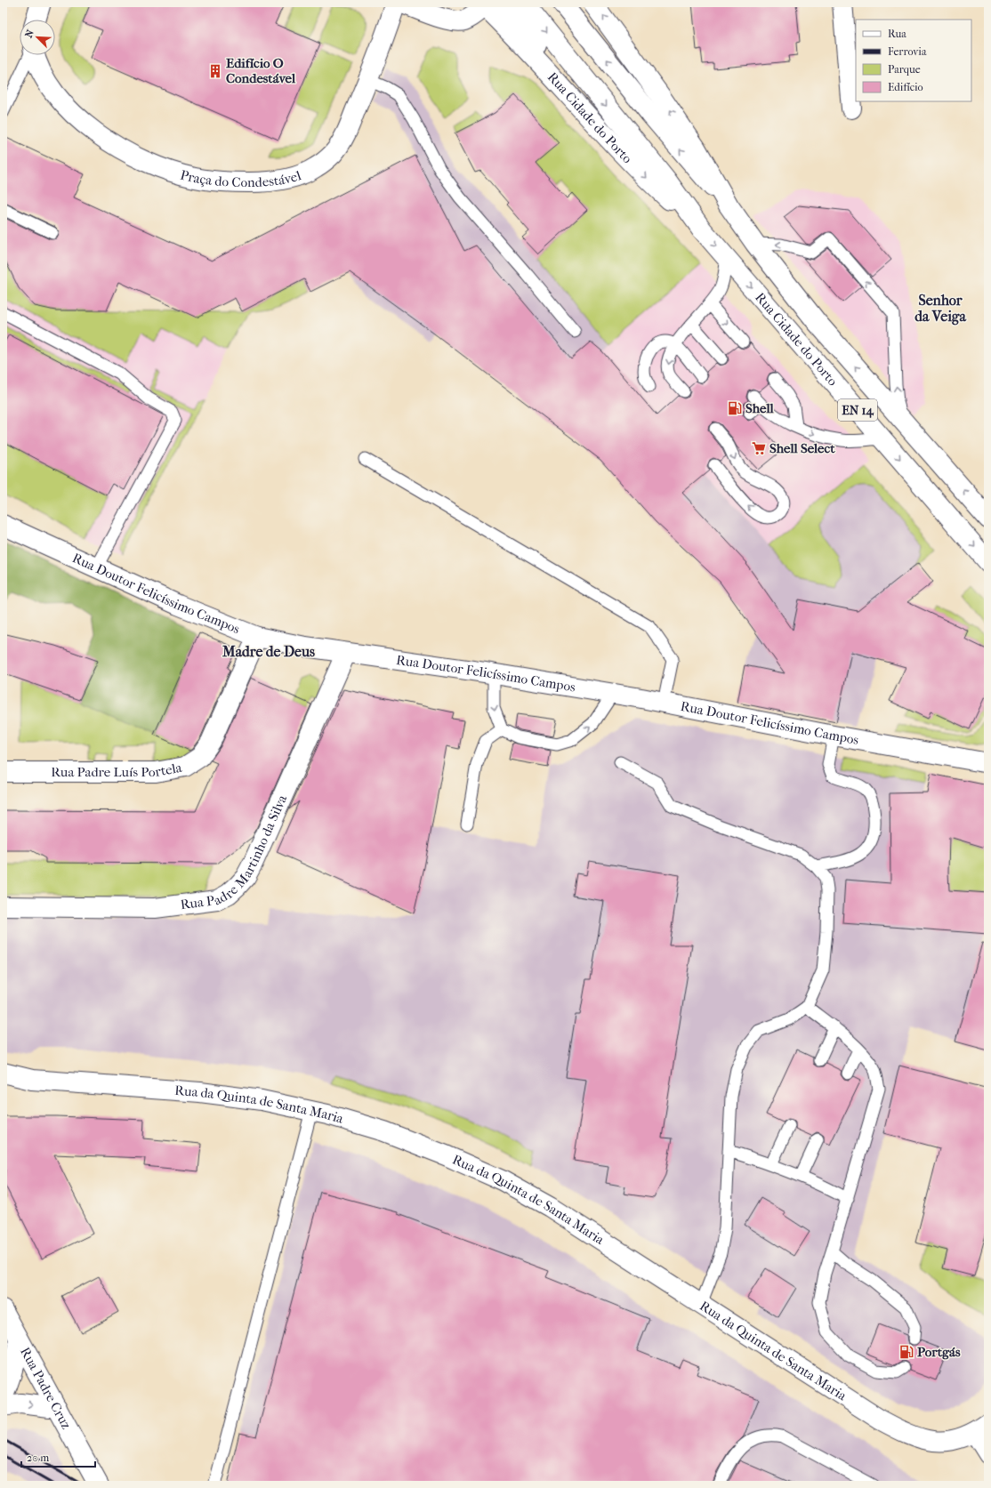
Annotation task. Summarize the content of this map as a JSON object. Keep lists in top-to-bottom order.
{
  "streets": {
    "street": [
      "Rua Cidade do Porto",
      "Praça do Condestável",
      "EN 14",
      "Rua Doutor Felicíssimo Campos",
      "Rua Padre Luís Portela",
      "Rua Padre Martinho da Silva",
      "Rua da Quinta de Santa Maria",
      "Rua Padre Cruz"
    ]
  },
  "crossings": [
    ["Rua Doutor Felicíssimo Campos", "Rua Padre Luís Portela"],
    ["Rua Doutor Felicíssimo Campos", "Rua Padre Martinho da Silva"]
  ],
  "districts": ["Senhor da Veiga", "Madre de Deus"],
  "places": {
    "building": ["Edifício O Condestável"],
    "fuel station": ["Shell", "Portgás"],
    "supermarket": ["Shell Select"]
  },
  "legend": [
    "Rua",
    "Ferrovia",
    "Parque",
    "Edifício"
  ],
  "scale_bar": "20 m",
  "north": "top left"
}
